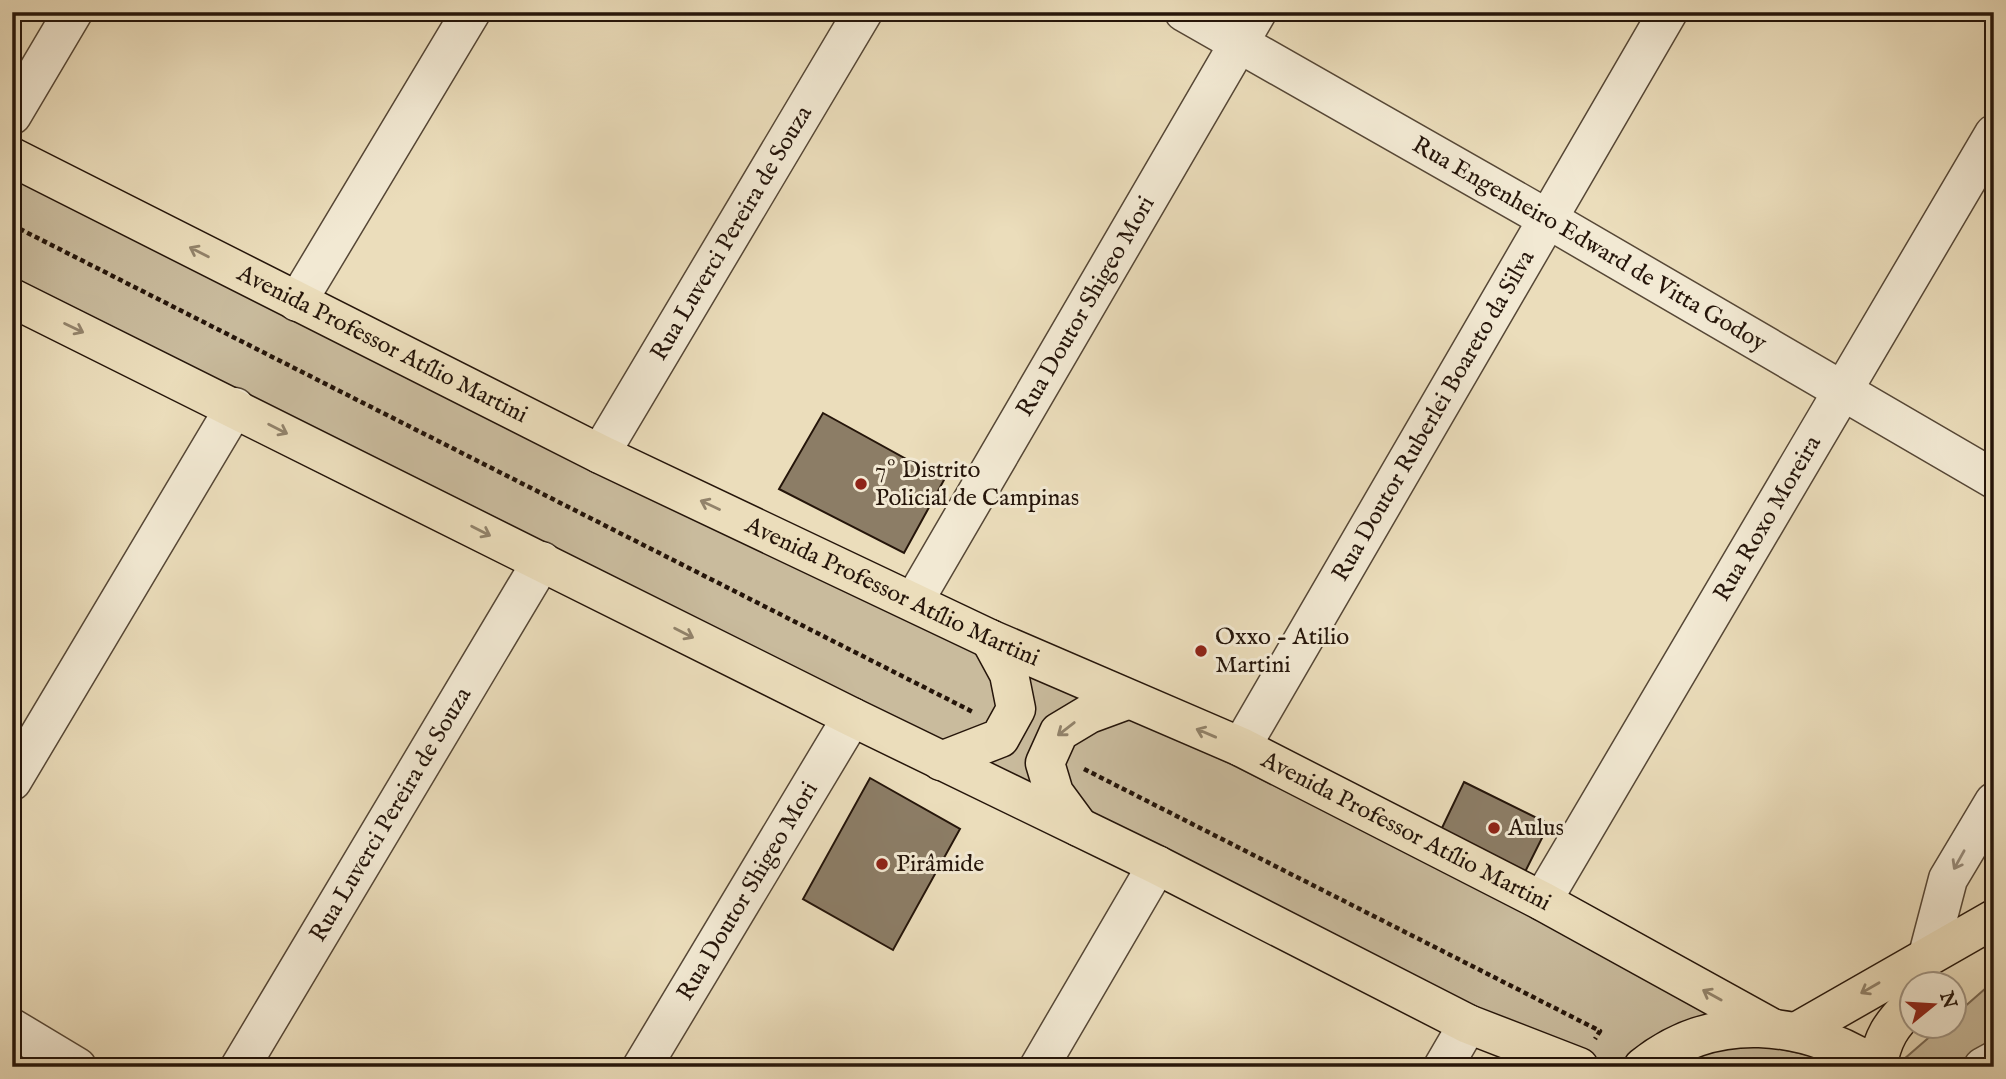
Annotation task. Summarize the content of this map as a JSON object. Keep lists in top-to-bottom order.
{
  "streets": {
    "main road": ["Avenida Professor Atílio Martini"],
    "street": [
      "Rua Luverci Pereira de Souza",
      "Rua Engenheiro Edward de Vitta Godoy",
      "Rua Doutor Shigeo Mori",
      "Rua Doutor Ruberlei Boareto da Silva",
      "Rua Roxo Moreira"
    ]
  },
  "crossings": [
    ["Rua Luverci Pereira de Souza", "Avenida Professor Atílio Martini"],
    ["Rua Engenheiro Edward de Vitta Godoy", "Rua Doutor Shigeo Mori"],
    ["Rua Engenheiro Edward de Vitta Godoy", "Rua Doutor Ruberlei Boareto da Silva"],
    ["Rua Engenheiro Edward de Vitta Godoy", "Rua Roxo Moreira"],
    ["Rua Doutor Shigeo Mori", "Avenida Professor Atílio Martini"],
    ["Avenida Professor Atílio Martini", "Rua Doutor Ruberlei Boareto da Silva"],
    ["Avenida Professor Atílio Martini", "Rua Roxo Moreira"]
  ],
  "places": [
    "7º Distrito Policial de Campinas",
    "Oxxo - Atilio Martini",
    "Aulus",
    "Pirâmide"
  ],
  "north": "right"
}
